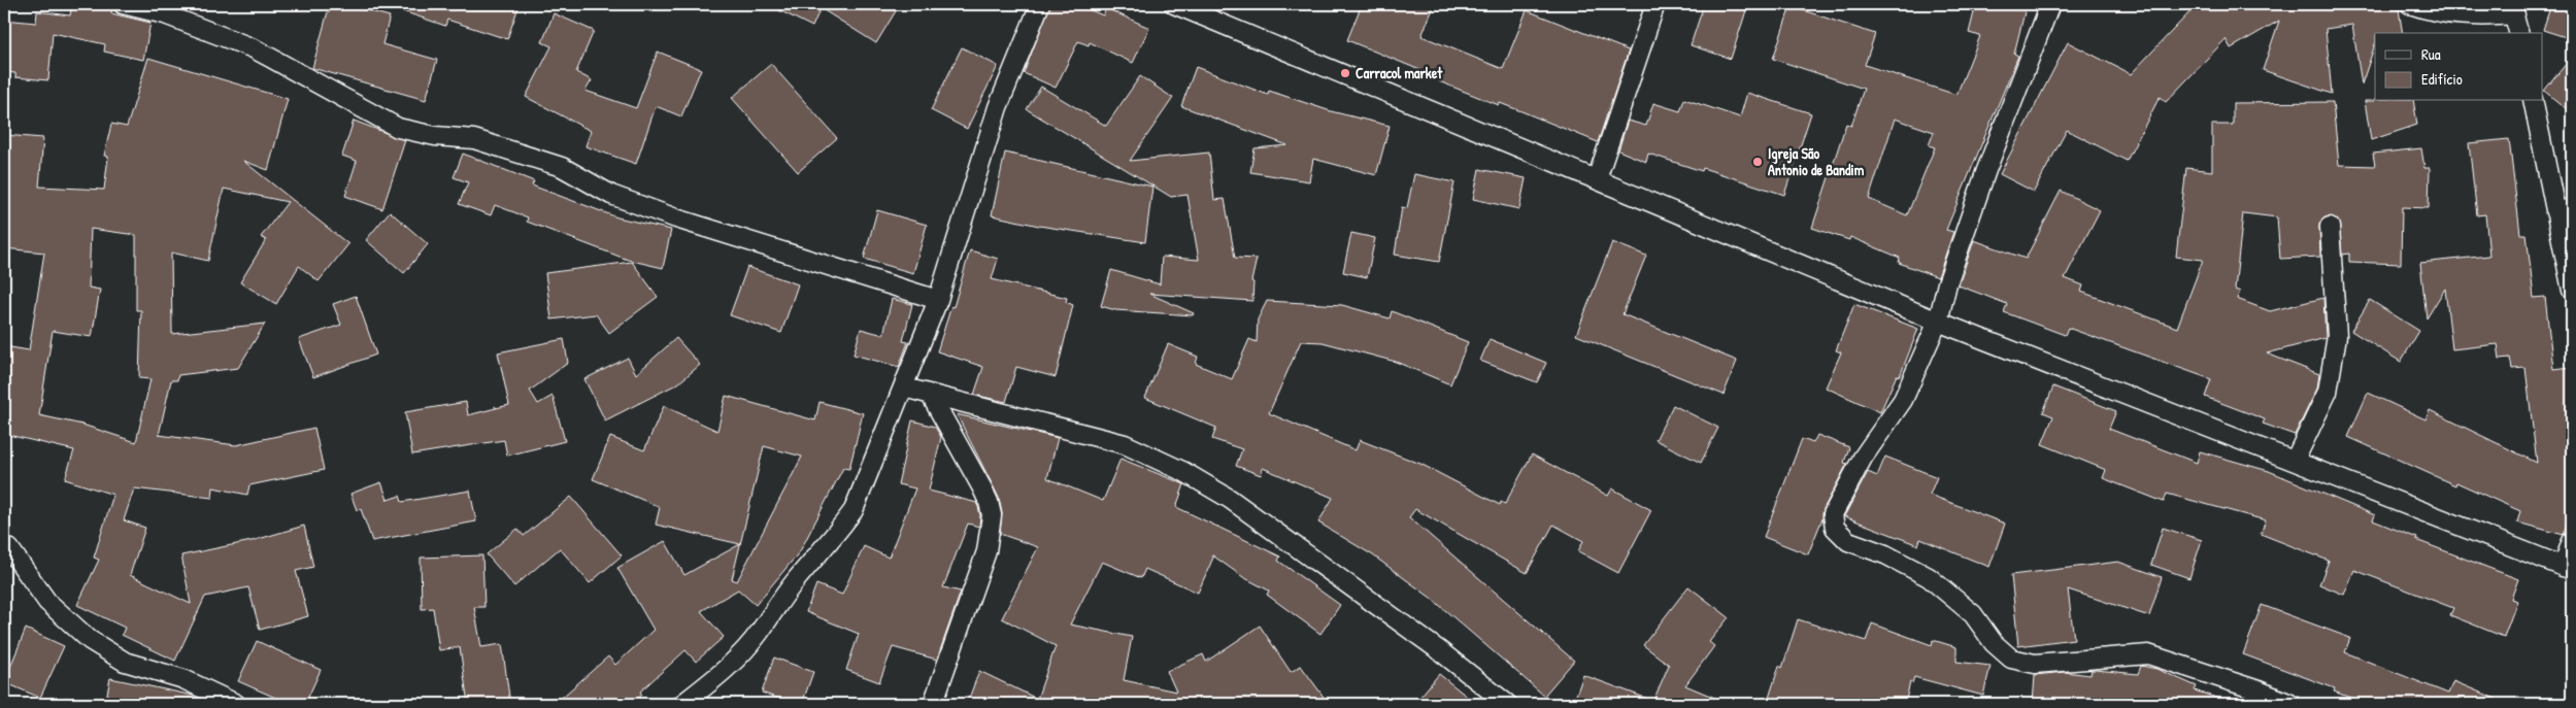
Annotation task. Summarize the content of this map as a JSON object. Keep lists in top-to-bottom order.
{
  "places": ["Carracol market", "Igreja São Antonio de Bandim"],
  "legend": ["Rua", "Edifício"]
}
